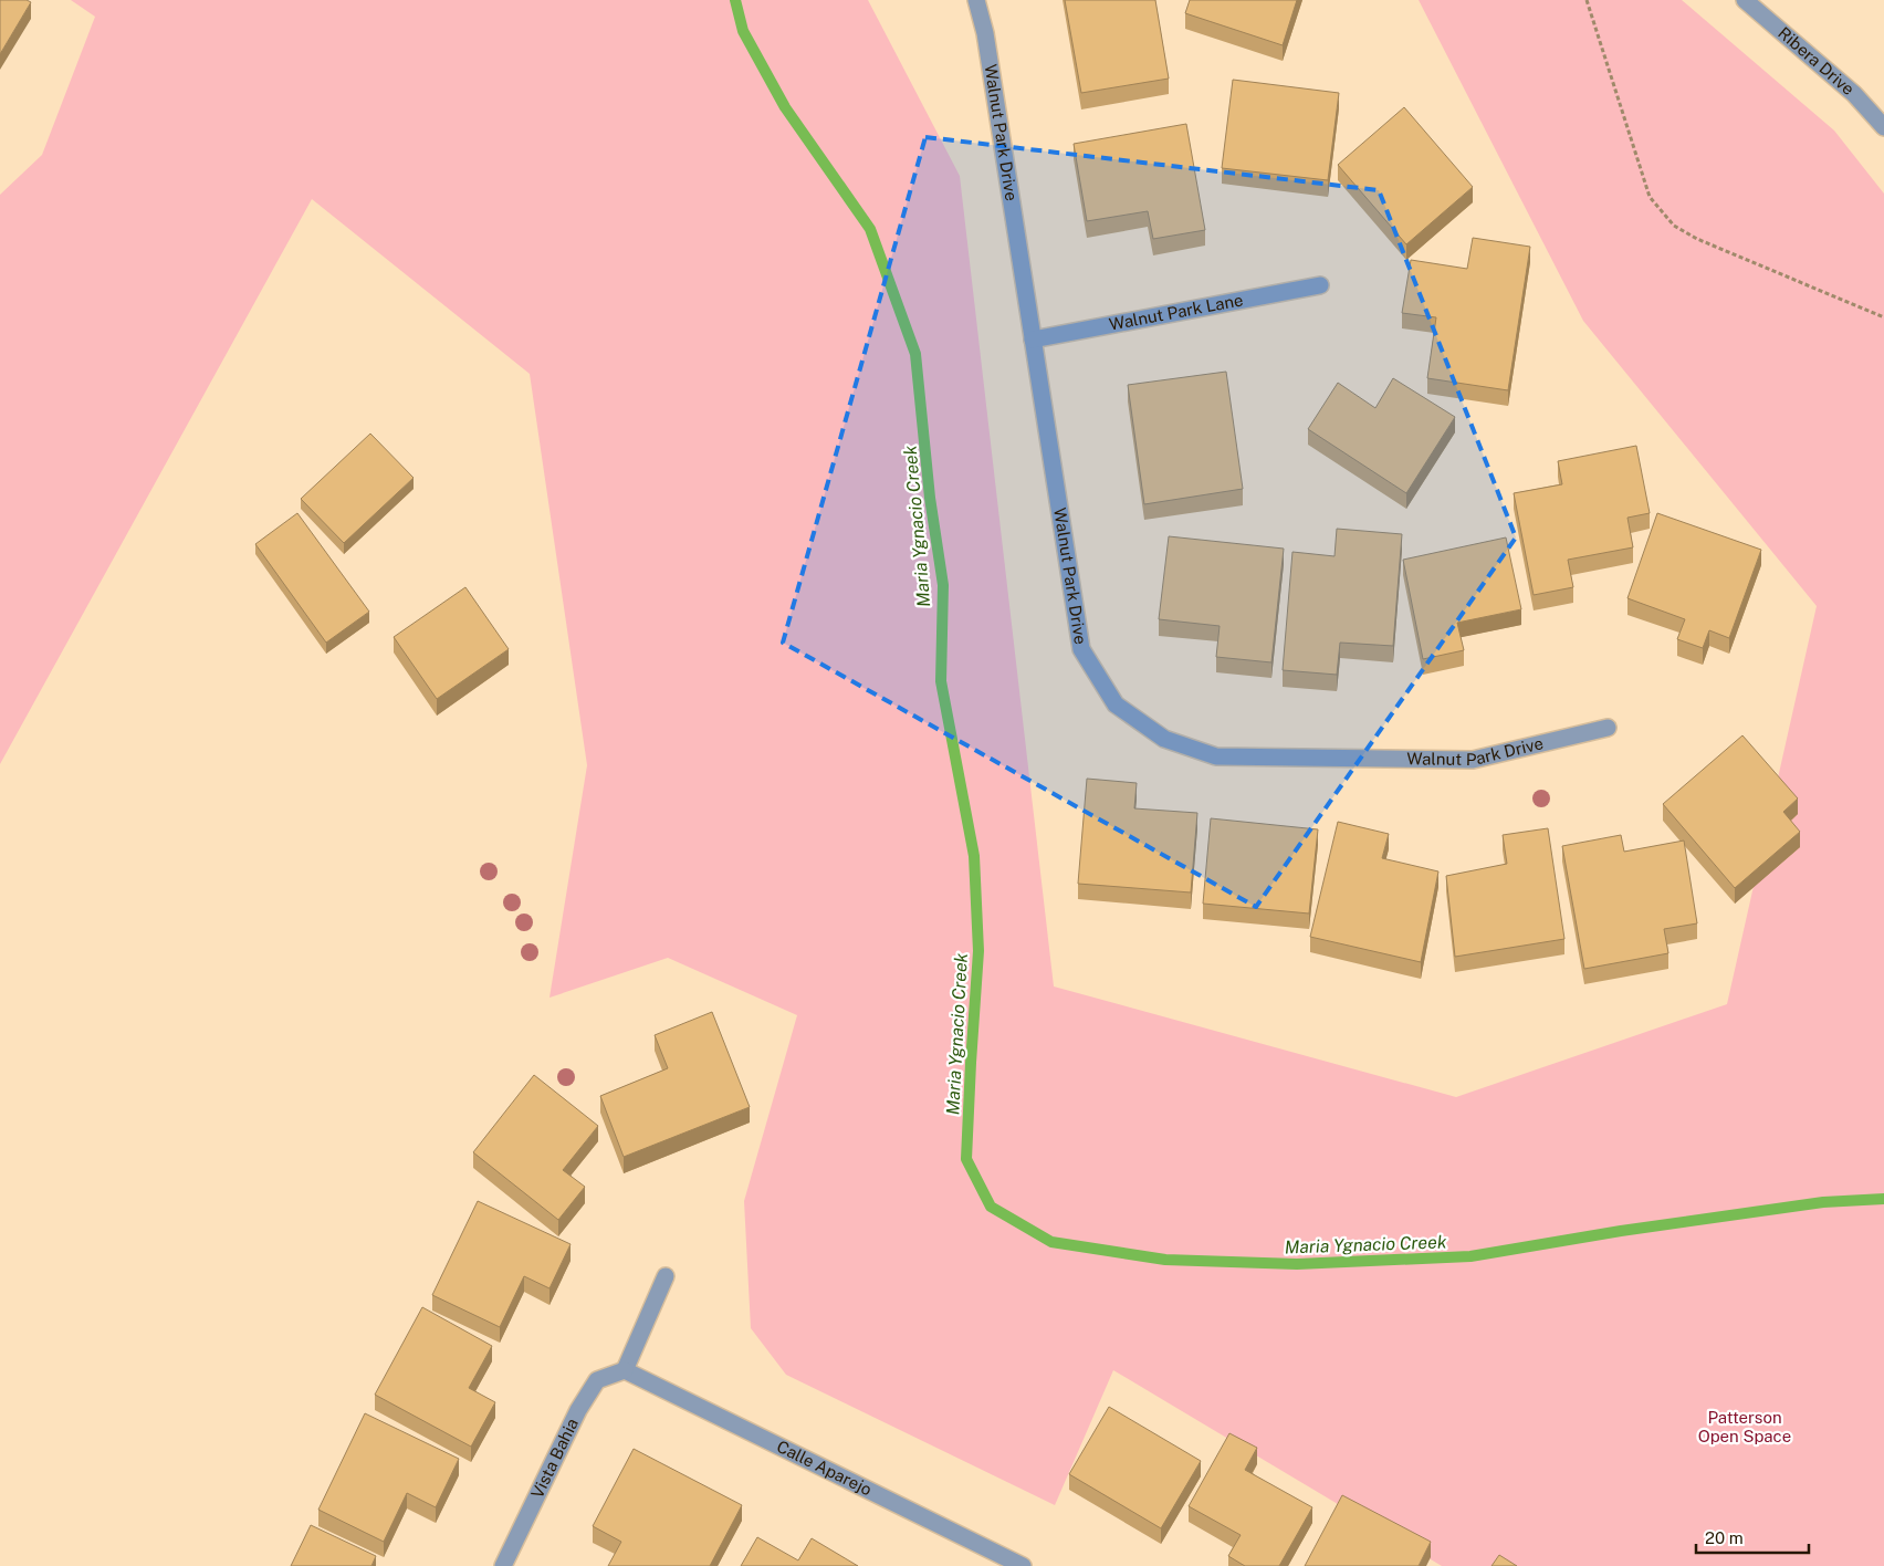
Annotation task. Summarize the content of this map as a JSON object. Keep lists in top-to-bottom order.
{
  "streets": {
    "street": [
      "Ribera Drive",
      "Walnut Park Drive",
      "Walnut Park Lane",
      "Vista Bahia",
      "Calle Aparejo"
    ]
  },
  "crossings": [
    ["Walnut Park Drive", "Walnut Park Lane"],
    ["Vista Bahia", "Calle Aparejo"]
  ],
  "water": ["Maria Ygnacio Creek"],
  "parks": ["Patterson Open Space"],
  "scale_bar": "20 m"
}
